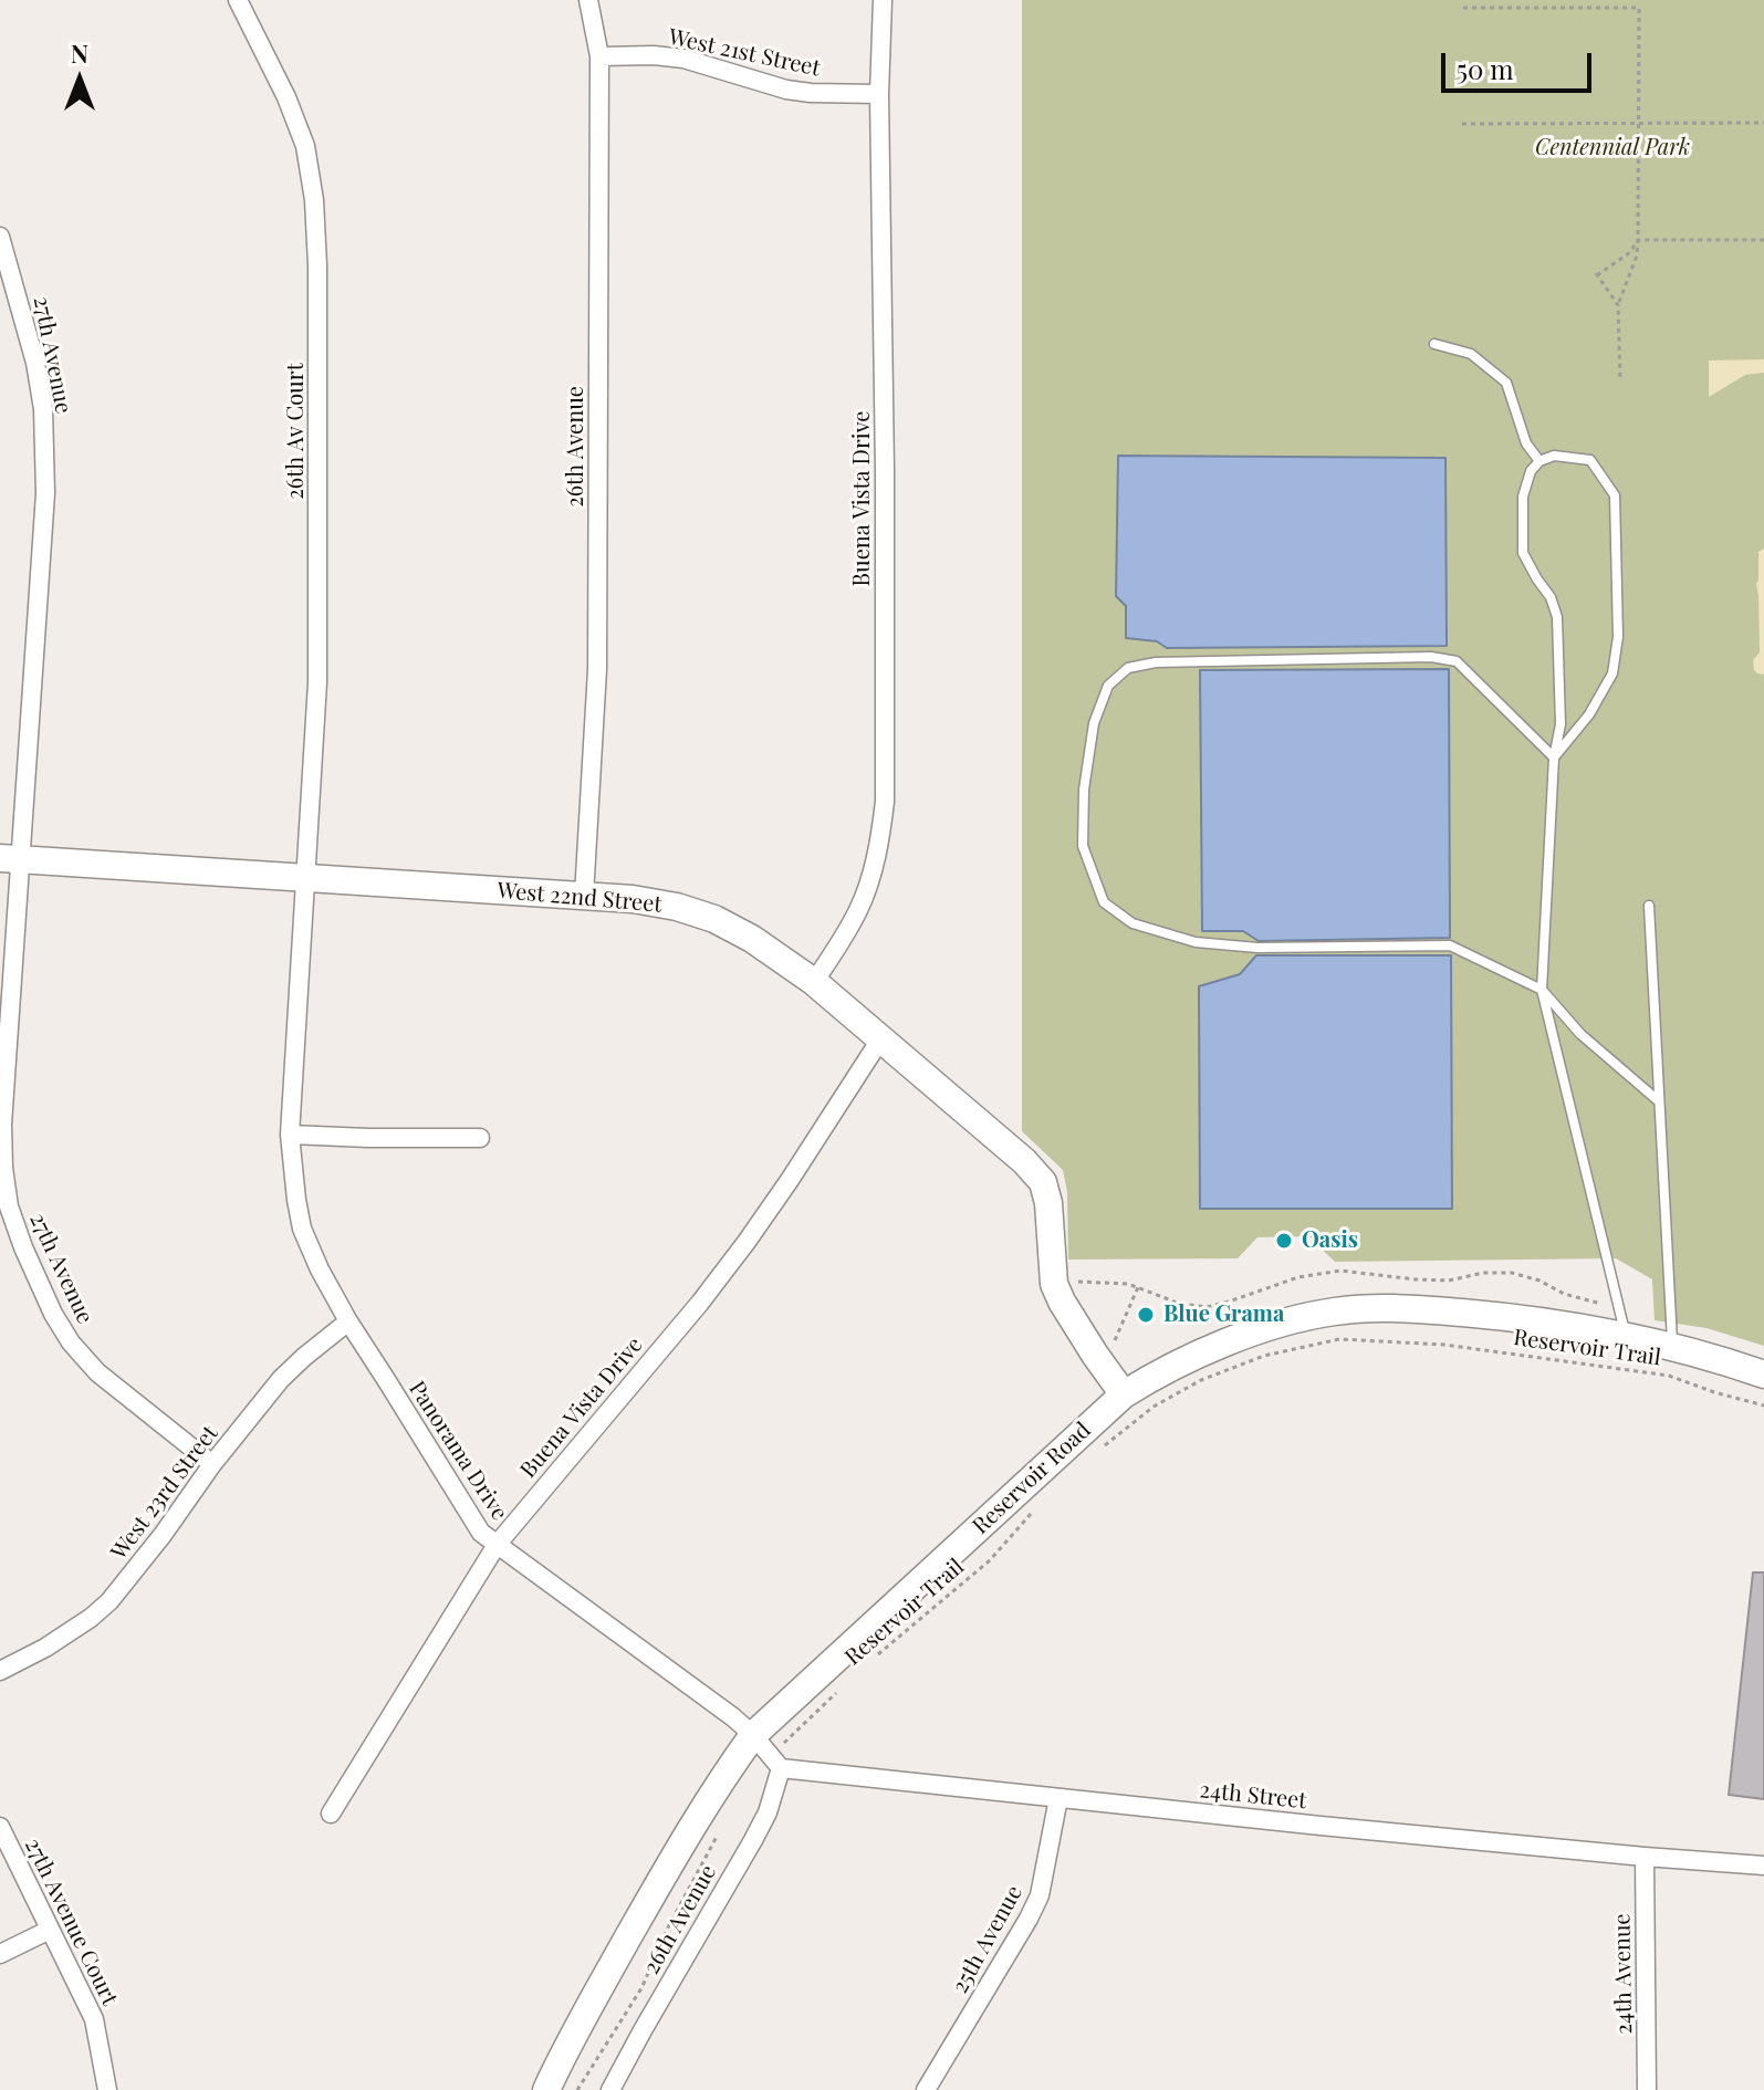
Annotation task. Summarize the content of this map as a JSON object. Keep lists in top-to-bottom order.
{
  "streets": {
    "street": [
      "West 21st Street",
      "27th Avenue",
      "26th Av Court",
      "26th Avenue",
      "Buena Vista Drive",
      "West 22nd Street",
      "Panorama Drive",
      "Reservoir Road",
      "West 23rd Street",
      "24th Street",
      "27th Avenue Court",
      "25th Avenue",
      "24th Avenue"
    ],
    "path": ["Reservoir Trail"]
  },
  "crossings": [
    ["West 21st Street", "26th Avenue"],
    ["West 21st Street", "Buena Vista Drive"],
    ["27th Avenue", "West 22nd Street"],
    ["27th Avenue", "West 23rd Street"],
    ["26th Av Court", "West 22nd Street"],
    ["26th Av Court", "Panorama Drive"],
    ["26th Avenue", "West 22nd Street"],
    ["26th Avenue", "Reservoir Trail"],
    ["26th Avenue", "Panorama Drive"],
    ["26th Avenue", "Reservoir Road"],
    ["26th Avenue", "24th Street"],
    ["Buena Vista Drive", "West 22nd Street"],
    ["Buena Vista Drive", "Panorama Drive"],
    ["West 22nd Street", "Panorama Drive"],
    ["West 22nd Street", "Reservoir Road"],
    ["Reservoir Trail", "Panorama Drive"],
    ["Reservoir Trail", "Reservoir Road"],
    ["Reservoir Trail", "24th Street"],
    ["Panorama Drive", "Reservoir Road"],
    ["Panorama Drive", "West 23rd Street"],
    ["Panorama Drive", "24th Street"],
    ["Reservoir Road", "24th Street"],
    ["24th Street", "25th Avenue"],
    ["24th Street", "24th Avenue"]
  ],
  "parks": ["Centennial Park"],
  "places": ["Oasis", "Blue Grama"],
  "scale_bar": "50 m",
  "north": "top"
}
